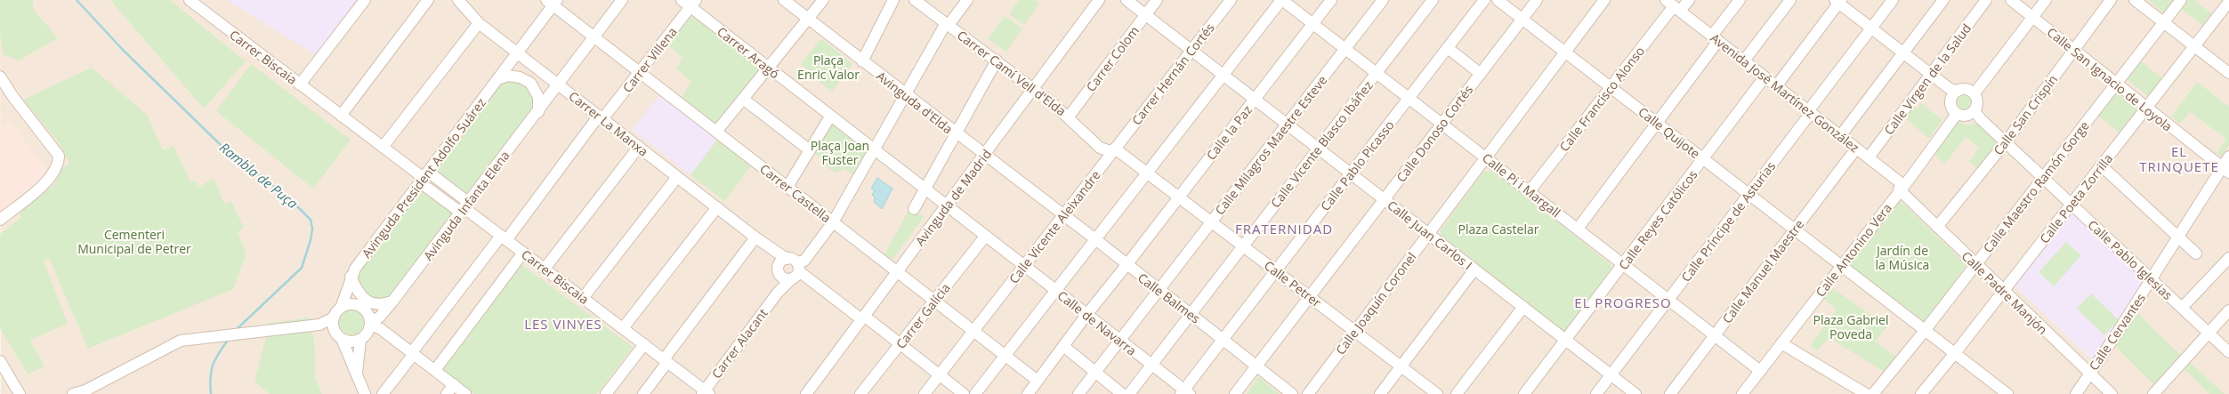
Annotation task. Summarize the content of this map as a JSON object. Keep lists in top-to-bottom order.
{
  "streets": {
    "street": [
      "Carrer Aragó",
      "Carrer Biscaia",
      "Carrer Colom",
      "Carrer Villena",
      "Carrer Camí Vell d'Elda",
      "Carrer Hernán Cortés",
      "Calle Virgen de la Salud",
      "Calle San Ignacio de Loyola",
      "Avenida José Martínez González",
      "Calle Francisco Alonso",
      "Avinguda d'Elda",
      "Calle San Crispín",
      "Carrer La Manxa",
      "Calle la Paz",
      "Calle Quijote",
      "Calle Donoso Cortés",
      "Calle Vicente Blasco Ibáñez",
      "Calle Milagros Maestre Esteve",
      "Calle Pablo Picasso",
      "Avinguda President Adolfo Suárez",
      "Calle Pi i Margall",
      "Calle Maestro Ramón Gorge",
      "Carrer Castella",
      "Avinguda de Madrid",
      "Calle Poeta Zorrilla",
      "Avinguda Infanta Elena",
      "Calle Reyes Católicos",
      "Calle Príncipe de Asturias",
      "Calle Vicente Aleixandre",
      "Calle Juan Carlos I",
      "Calle Antonino Vera",
      "Calle Pablo Iglesias",
      "Calle Manuel Maestre",
      "Calle Petrer",
      "Calle Padre Manjón",
      "Calle Balmes",
      "Calle Joaquín Coronel",
      "Carrer Galícia",
      "Calle de Navarra",
      "Calle Cervantes",
      "Carrer Alacant"
    ]
  },
  "crossings": [
    ["Carrer Aragó", "Carrer Villena"],
    ["Carrer Aragó", "Avinguda de Madrid"],
    ["Carrer Aragó", "Carrer Galícia"],
    ["Carrer Aragó", "Calle de Navarra"],
    ["Carrer Biscaia", "Carrer Villena"],
    ["Carrer Biscaia", "Avinguda President Adolfo Suárez"],
    ["Carrer Biscaia", "Avinguda Infanta Elena"],
    ["Carrer Biscaia", "Carrer Alacant"],
    ["Carrer Colom", "Carrer Camí Vell d'Elda"],
    ["Carrer Colom", "Calle Juan Carlos I"],
    ["Carrer Villena", "Carrer La Manxa"],
    ["Carrer Villena", "Carrer Castella"],
    ["Carrer Camí Vell d'Elda", "Carrer Hernán Cortés"],
    ["Carrer Camí Vell d'Elda", "Avinguda de Madrid"],
    ["Carrer Camí Vell d'Elda", "Calle Vicente Aleixandre"],
    ["Carrer Camí Vell d'Elda", "Calle Petrer"],
    ["Carrer Hernán Cortés", "Calle Vicente Aleixandre"],
    ["Carrer Hernán Cortés", "Calle Juan Carlos I"],
    ["Calle Virgen de la Salud", "Avenida José Martínez González"],
    ["Calle San Ignacio de Loyola", "Calle San Crispín"],
    ["Calle San Ignacio de Loyola", "Calle Maestro Ramón Gorge"],
    ["Calle San Ignacio de Loyola", "Calle Poeta Zorrilla"],
    ["Calle San Ignacio de Loyola", "Calle Cervantes"],
    ["Avenida José Martínez González", "Calle Francisco Alonso"],
    ["Avenida José Martínez González", "Calle Reyes Católicos"],
    ["Avenida José Martínez González", "Calle Príncipe de Asturias"],
    ["Avenida José Martínez González", "Calle Antonino Vera"],
    ["Avenida José Martínez González", "Calle Manuel Maestre"],
    ["Avenida José Martínez González", "Calle Padre Manjón"],
    ["Calle Francisco Alonso", "Calle Quijote"],
    ["Calle Francisco Alonso", "Calle Pi i Margall"],
    ["Avinguda d'Elda", "Avinguda de Madrid"],
    ["Avinguda d'Elda", "Calle Balmes"],
    ["Calle San Crispín", "Calle Pablo Iglesias"],
    ["Calle San Crispín", "Calle Padre Manjón"],
    ["Carrer La Manxa", "Avinguda President Adolfo Suárez"],
    ["Carrer La Manxa", "Carrer Castella"],
    ["Carrer La Manxa", "Avinguda de Madrid"],
    ["Carrer La Manxa", "Avinguda Infanta Elena"],
    ["Carrer La Manxa", "Calle Vicente Aleixandre"],
    ["Carrer La Manxa", "Carrer Galícia"],
    ["Carrer La Manxa", "Carrer Alacant"],
    ["Calle la Paz", "Calle Pi i Margall"],
    ["Calle la Paz", "Carrer Castella"],
    ["Calle la Paz", "Calle Juan Carlos I"],
    ["Calle la Paz", "Calle Petrer"],
    ["Calle la Paz", "Calle Balmes"],
    ["Calle la Paz", "Calle de Navarra"],
    ["Calle Quijote", "Calle Donoso Cortés"],
    ["Calle Quijote", "Calle Maestro Ramón Gorge"],
    ["Calle Quijote", "Calle Poeta Zorrilla"],
    ["Calle Quijote", "Calle Reyes Católicos"],
    ["Calle Quijote", "Calle Príncipe de Asturias"],
    ["Calle Quijote", "Calle Antonino Vera"],
    ["Calle Quijote", "Calle Manuel Maestre"],
    ["Calle Quijote", "Calle Joaquín Coronel"],
    ["Calle Donoso Cortés", "Calle Pi i Margall"],
    ["Calle Donoso Cortés", "Calle Juan Carlos I"],
    ["Calle Donoso Cortés", "Calle Petrer"],
    ["Calle Donoso Cortés", "Calle Balmes"],
    ["Calle Vicente Blasco Ibáñez", "Calle Pi i Margall"],
    ["Calle Vicente Blasco Ibáñez", "Calle Juan Carlos I"],
    ["Calle Vicente Blasco Ibáñez", "Calle Petrer"],
    ["Calle Vicente Blasco Ibáñez", "Calle Balmes"],
    ["Calle Vicente Blasco Ibáñez", "Calle de Navarra"],
    ["Calle Milagros Maestre Esteve", "Calle Pi i Margall"],
    ["Calle Milagros Maestre Esteve", "Calle Juan Carlos I"],
    ["Calle Milagros Maestre Esteve", "Calle Petrer"],
    ["Calle Milagros Maestre Esteve", "Calle Balmes"],
    ["Calle Milagros Maestre Esteve", "Calle de Navarra"],
    ["Calle Pablo Picasso", "Calle Pi i Margall"],
    ["Calle Pablo Picasso", "Calle Juan Carlos I"],
    ["Calle Pablo Picasso", "Calle Petrer"],
    ["Calle Pablo Picasso", "Calle Balmes"],
    ["Calle Pablo Picasso", "Calle de Navarra"],
    ["Avinguda President Adolfo Suárez", "Carrer Castella"],
    ["Avinguda President Adolfo Suárez", "Avinguda Infanta Elena"],
    ["Calle Pi i Margall", "Calle Reyes Católicos"],
    ["Calle Pi i Margall", "Calle Príncipe de Asturias"],
    ["Calle Pi i Margall", "Calle Antonino Vera"],
    ["Calle Pi i Margall", "Calle Manuel Maestre"],
    ["Calle Pi i Margall", "Calle Joaquín Coronel"],
    ["Calle Maestro Ramón Gorge", "Calle Pablo Iglesias"],
    ["Calle Maestro Ramón Gorge", "Calle Padre Manjón"],
    ["Carrer Castella", "Avinguda de Madrid"],
    ["Carrer Castella", "Avinguda Infanta Elena"],
    ["Carrer Castella", "Calle Vicente Aleixandre"],
    ["Carrer Castella", "Carrer Galícia"],
    ["Calle Poeta Zorrilla", "Calle Pablo Iglesias"],
    ["Calle Poeta Zorrilla", "Calle Padre Manjón"],
    ["Calle Reyes Católicos", "Calle Juan Carlos I"],
    ["Calle Príncipe de Asturias", "Calle Juan Carlos I"],
    ["Calle Vicente Aleixandre", "Calle Balmes"],
    ["Calle Vicente Aleixandre", "Calle de Navarra"],
    ["Calle Juan Carlos I", "Calle Joaquín Coronel"],
    ["Calle Antonino Vera", "Calle Pablo Iglesias"],
    ["Calle Antonino Vera", "Calle Padre Manjón"],
    ["Calle Pablo Iglesias", "Calle Cervantes"],
    ["Calle Petrer", "Calle Joaquín Coronel"],
    ["Calle Padre Manjón", "Calle Cervantes"]
  ],
  "districts": [
    "EL TRINQUETE",
    "FRATERNIDAD",
    "EL PROGRESO",
    "LES VINYES"
  ],
  "water": ["Rambla de Puça"],
  "parks": [
    "Plaça Enric Valor",
    "Plaça Joan Fuster",
    "Plaza Castelar",
    "Cementeri Municipal de Petrer",
    "Jardín de la Música",
    "Plaza Gabriel Poveda"
  ]
}
